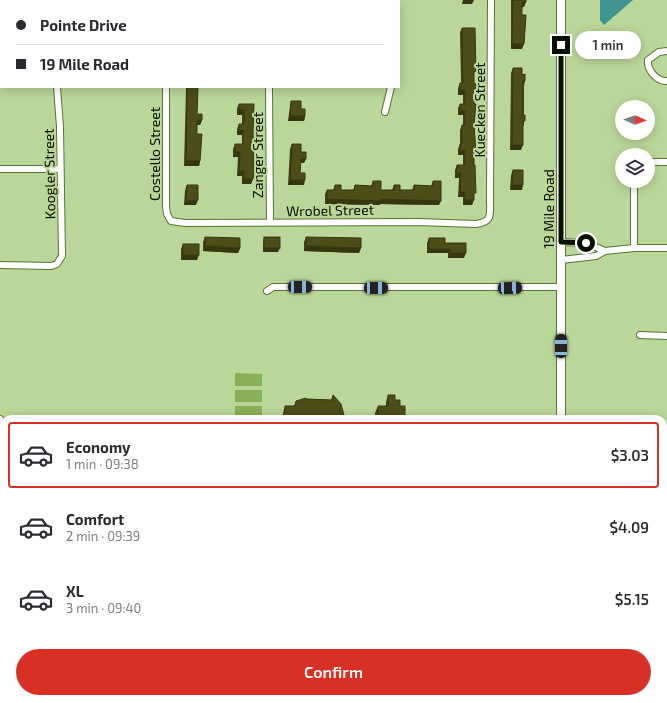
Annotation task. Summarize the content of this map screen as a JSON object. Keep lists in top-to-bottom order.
{
  "streets": {
    "street": [
      "Kuecken Street",
      "Costello Street",
      "Zanger Street",
      "Koogler Street",
      "19 Mile Road",
      "Wrobel Street"
    ]
  },
  "crossings": [
    ["Kuecken Street", "Wrobel Street"],
    ["Costello Street", "Wrobel Street"],
    ["Zanger Street", "Wrobel Street"]
  ],
  "north": "right",
  "page": {
    "banner": ["Pointe Drive", "19 Mile Road"],
    "bubble": "1 min",
    "list": [
      {
        "name": "Economy",
        "note": "1 min · 09:38",
        "value": "$3.03"
      },
      {
        "name": "Comfort",
        "note": "2 min · 09:39",
        "value": "$4.09"
      },
      {
        "name": "XL",
        "note": "3 min · 09:40",
        "value": "$5.15"
      }
    ],
    "buttons": "Confirm"
  }
}
